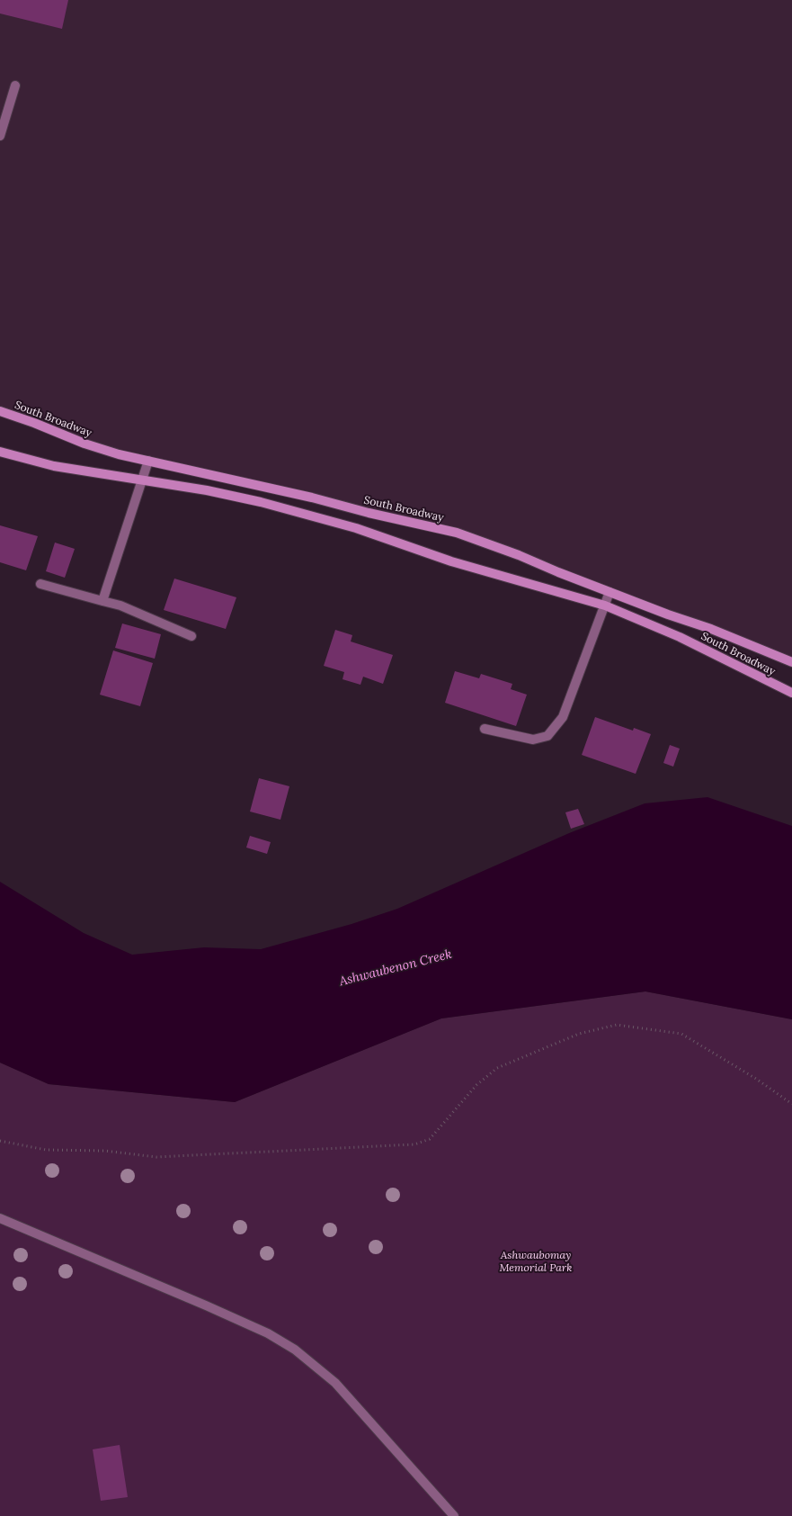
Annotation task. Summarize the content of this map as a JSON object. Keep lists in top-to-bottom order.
{
  "streets": {
    "street": ["South Broadway"]
  },
  "water": ["Ashwaubenon Creek"],
  "parks": ["Ashwaubomay Memorial Park"]
}
